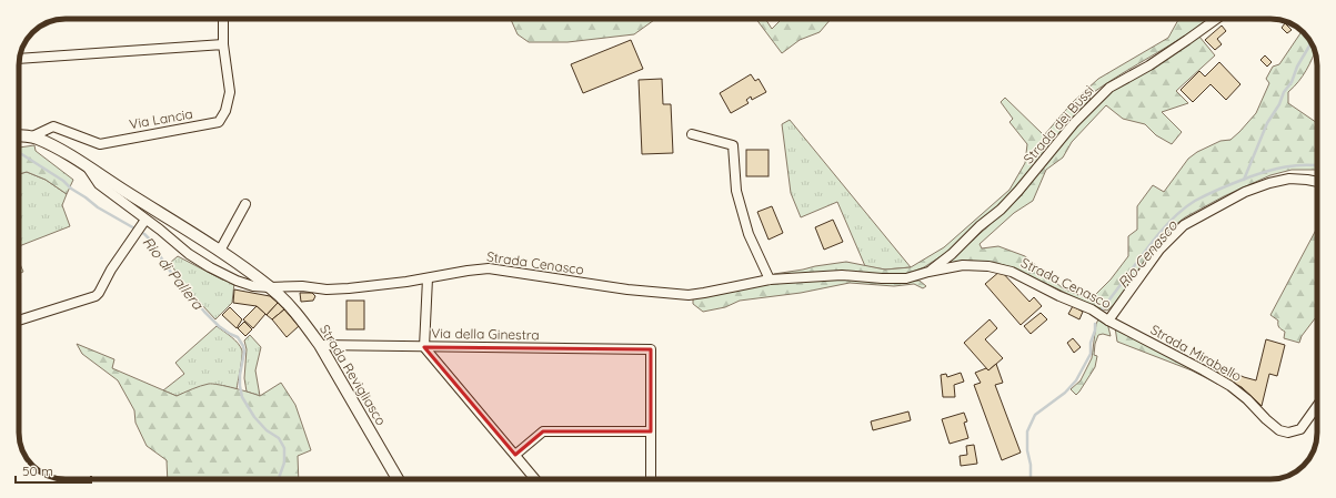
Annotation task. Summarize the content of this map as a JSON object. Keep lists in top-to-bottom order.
{
  "streets": {
    "street": [
      "Via Lancia",
      "Strada dei Bussi",
      "Strada Cenasco",
      "Via della Ginestra",
      "Strada Mirabello",
      "Strada Revigliasco"
    ]
  },
  "crossings": [
    ["Via Lancia", "Strada Revigliasco"],
    ["Strada dei Bussi", "Strada Cenasco"],
    ["Strada Cenasco", "Strada Mirabello"],
    ["Strada Cenasco", "Strada Revigliasco"],
    ["Via della Ginestra", "Strada Revigliasco"]
  ],
  "water": ["Rio Cenasco", "Rio di Pallera"],
  "scale_bar": "50 m"
}
